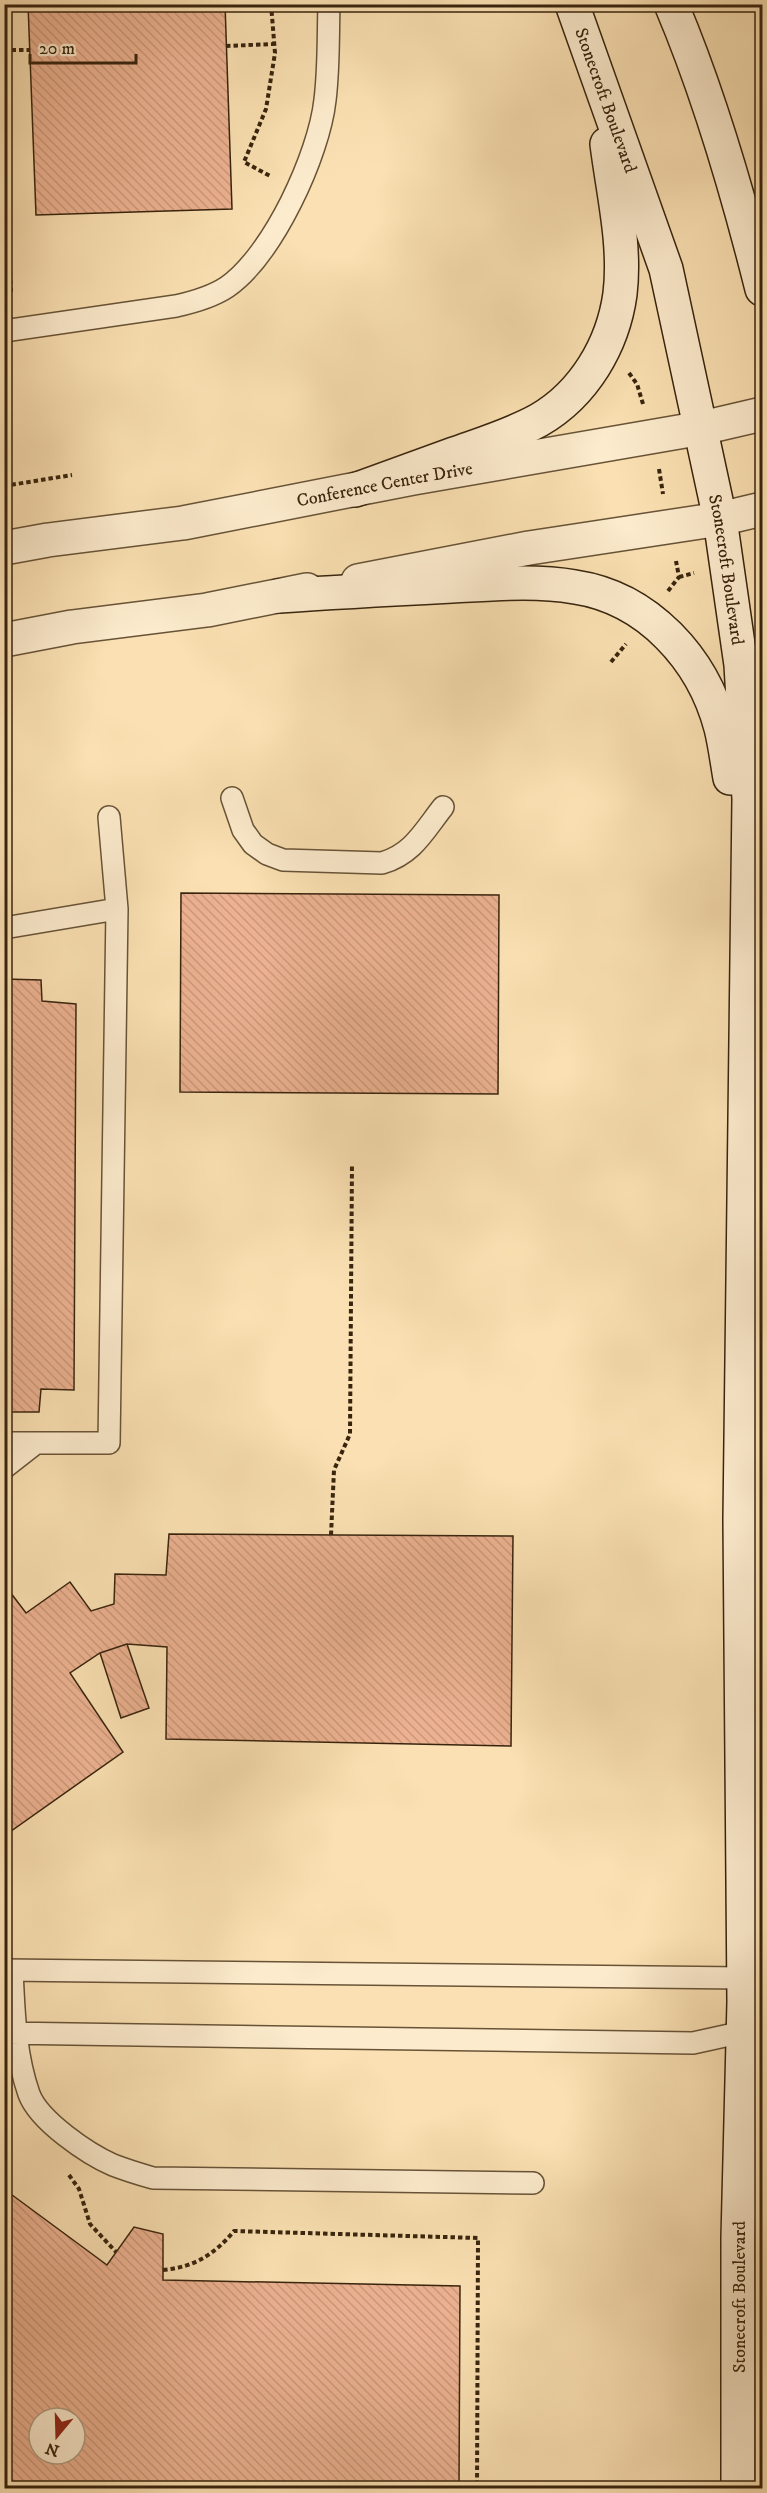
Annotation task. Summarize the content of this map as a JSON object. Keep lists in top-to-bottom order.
{
  "streets": {
    "main road": ["Stonecroft Boulevard", "Conference Center Drive"]
  },
  "crossings": [
    ["Stonecroft Boulevard", "Conference Center Drive"]
  ],
  "scale_bar": "20 m",
  "north": "bottom"
}
